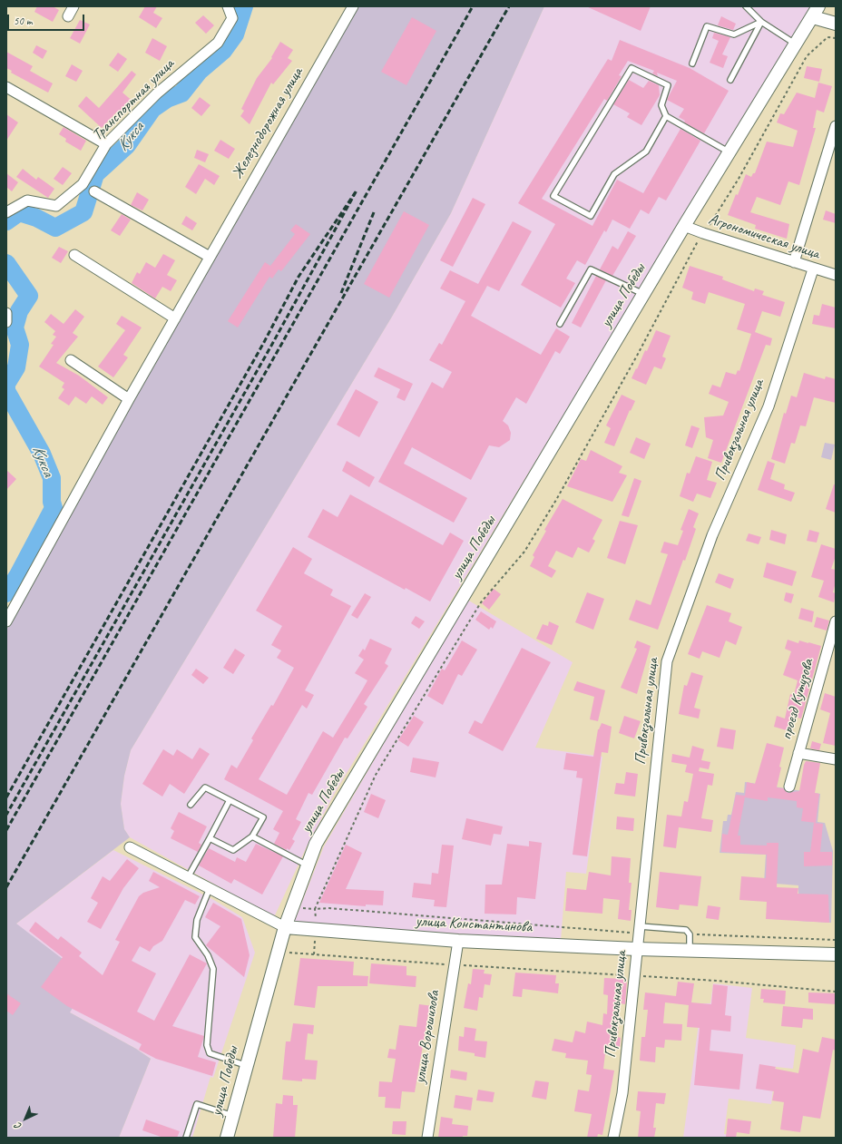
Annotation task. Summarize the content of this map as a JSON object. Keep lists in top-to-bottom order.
{
  "streets": {
    "street": [
      "Транспортная улица",
      "Железнодорожная улица",
      "Агрономическая улица",
      "улица Победы",
      "Привокзальная улица",
      "проезд Кутузова",
      "улица Константинова",
      "улица Ворошилова"
    ]
  },
  "crossings": [
    ["Агрономическая улица", "улица Победы"],
    ["Агрономическая улица", "Привокзальная улица"],
    ["улица Победы", "улица Константинова"],
    ["Привокзальная улица", "улица Константинова"],
    ["улица Константинова", "улица Ворошилова"]
  ],
  "water": ["Кукса"],
  "scale_bar": "50 m",
  "north": "bottom left"
}
